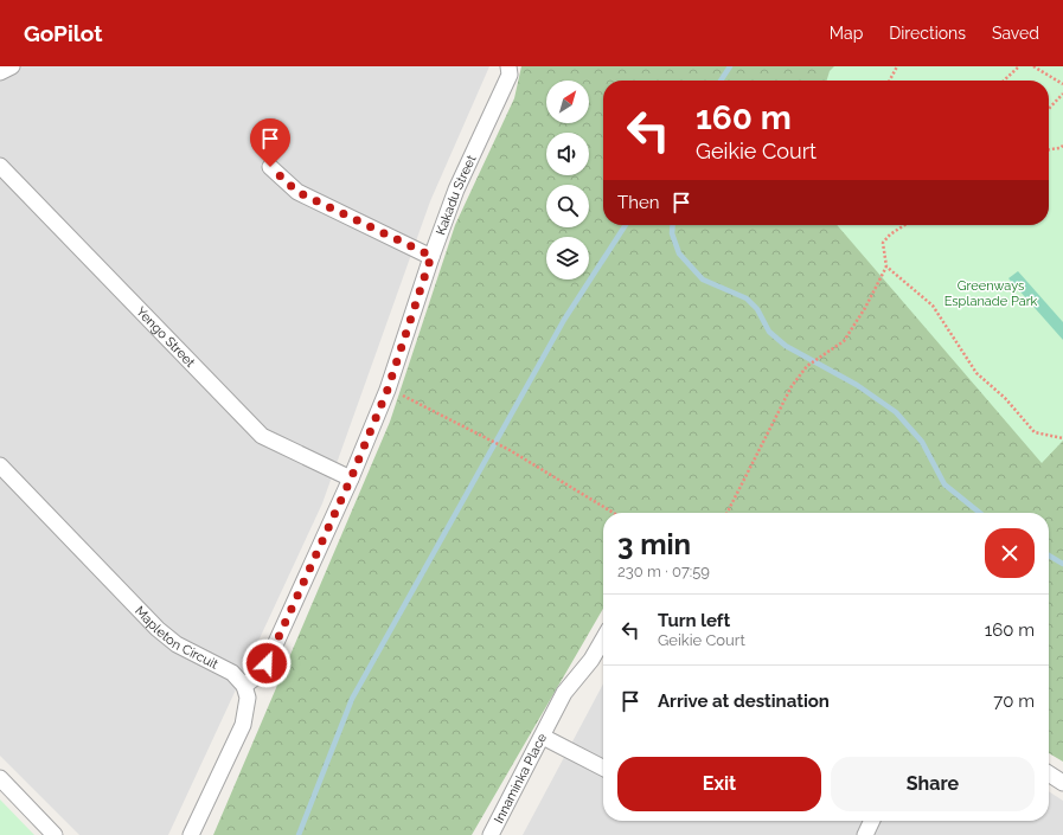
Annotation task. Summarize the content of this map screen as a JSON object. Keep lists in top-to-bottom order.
{
  "streets": {
    "street": [
      "Kakadu Street",
      "Yengo Street",
      "Mapleton Circuit",
      "Innaminka Place"
    ]
  },
  "crossings": [
    ["Kakadu Street", "Yengo Street"],
    ["Kakadu Street", "Mapleton Circuit"]
  ],
  "parks": ["Greenways Esplanade Park"],
  "north": "top right",
  "page": {
    "header": "GoPilot",
    "nav": ["Map", "Directions", "Saved"],
    "turn": ["160 m", "Geikie Court"],
    "then": "Then",
    "heading": ["3 min", "230 m · 07:59"],
    "list": [
      {
        "name": "Turn left",
        "note": "Geikie Court",
        "value": "160 m"
      },
      {
        "name": "Arrive at destination",
        "value": "70 m"
      }
    ],
    "buttons": ["Exit", "Share"]
  }
}
